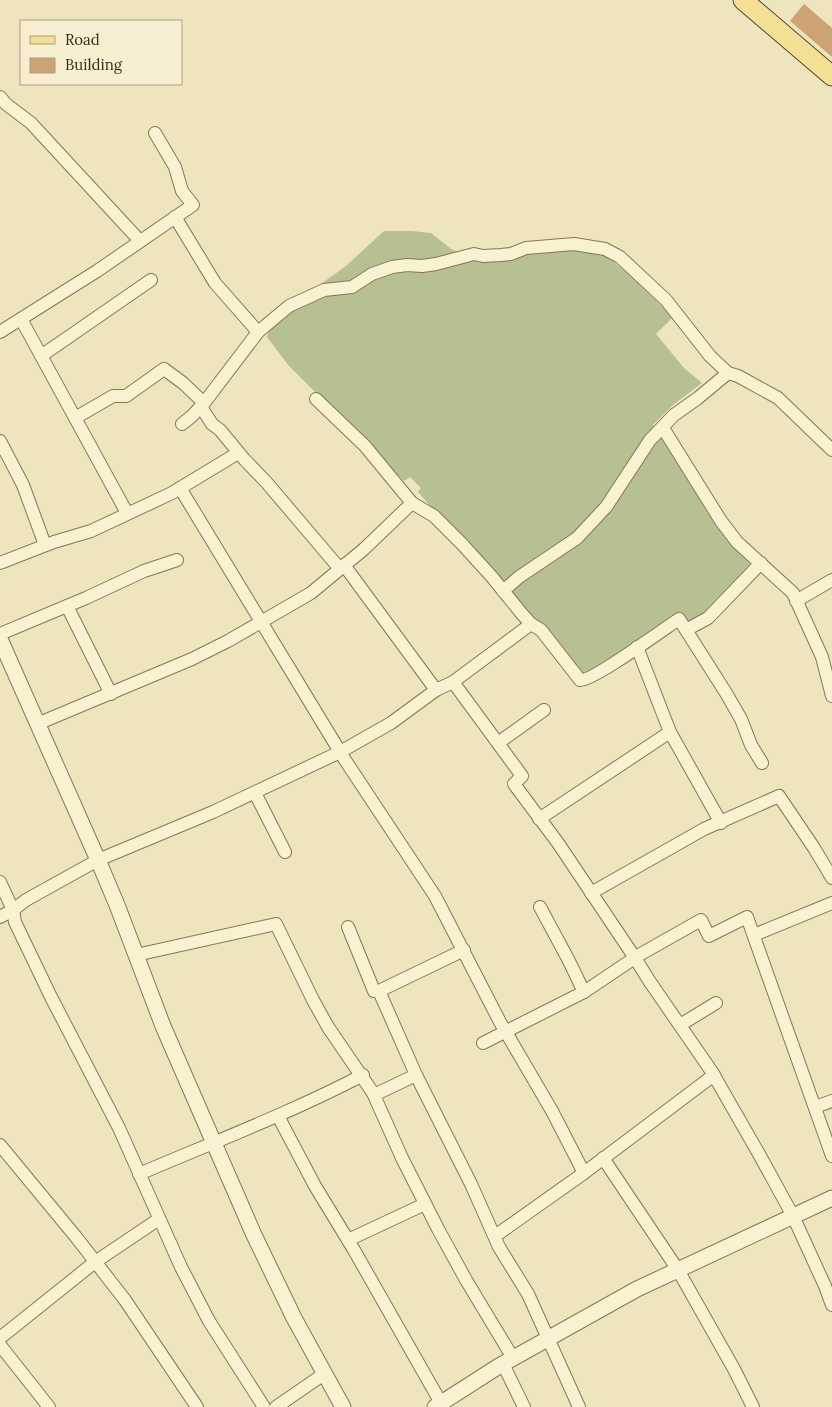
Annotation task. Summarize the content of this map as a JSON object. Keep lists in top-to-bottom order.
{
  "legend": ["Road", "Building"]
}
